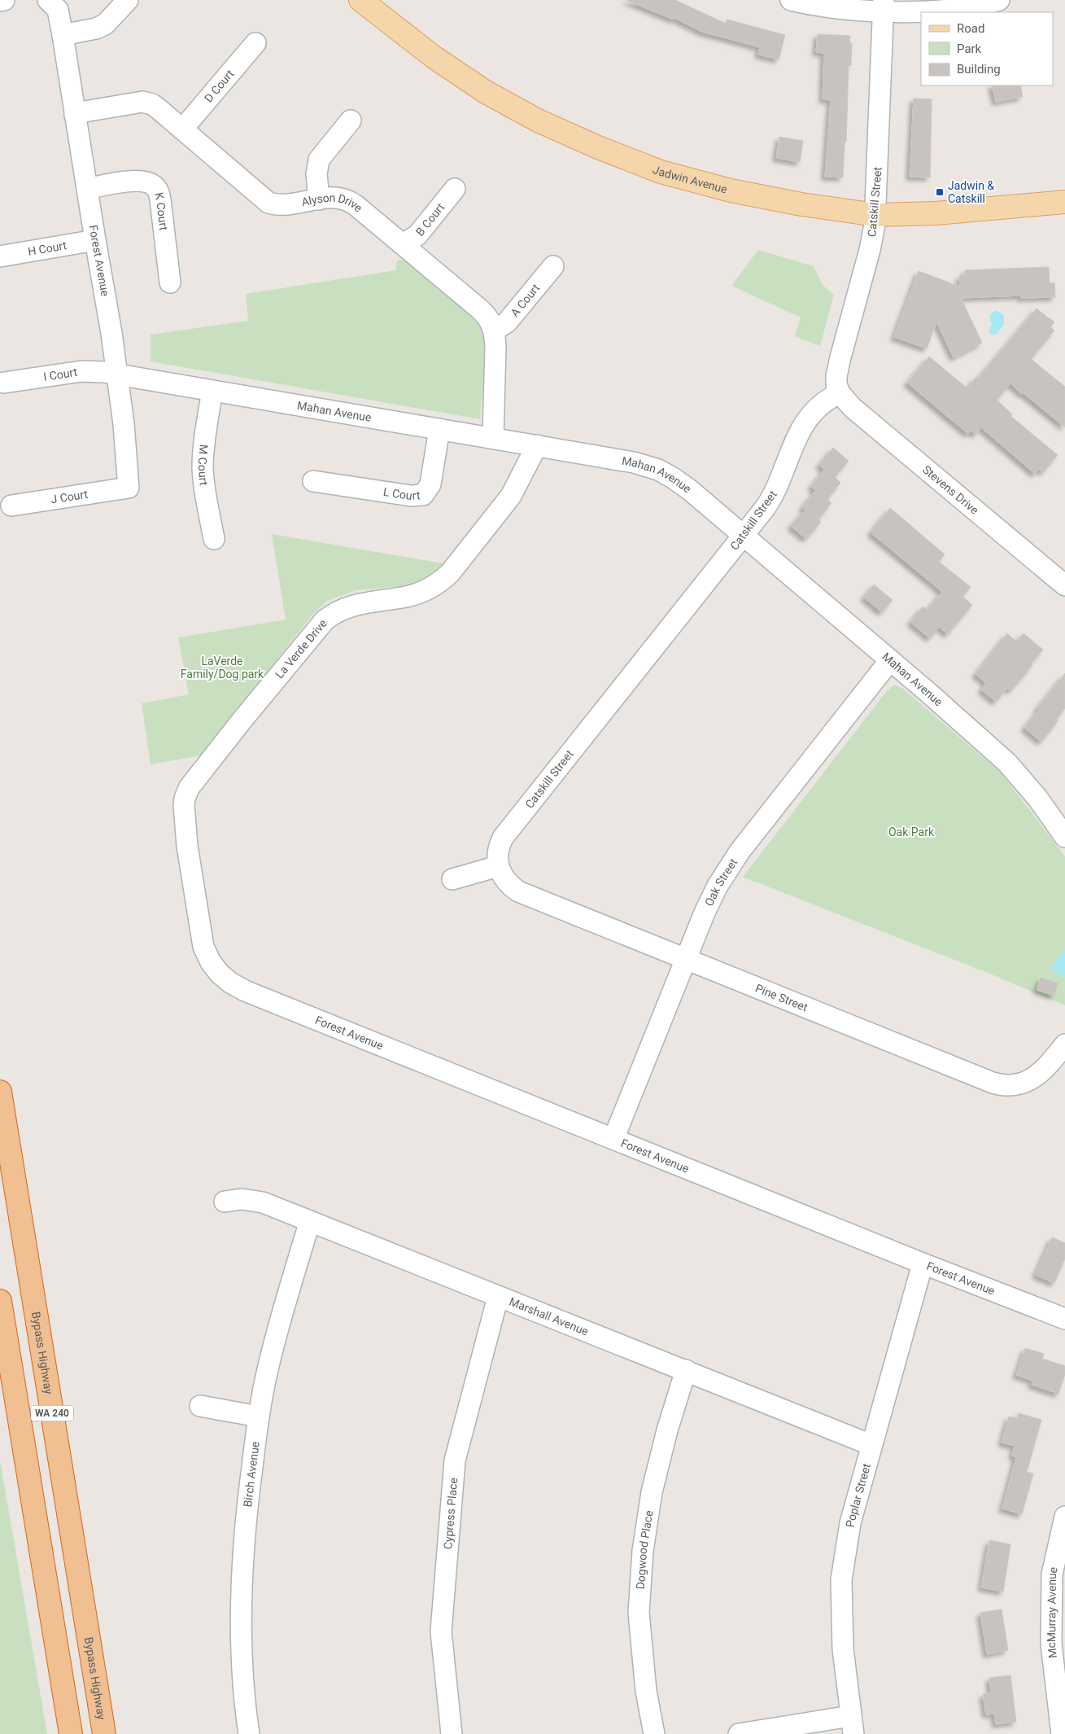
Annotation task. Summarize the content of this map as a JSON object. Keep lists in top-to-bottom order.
{
  "streets": {
    "highway": ["Bypass Highway", "WA 240"],
    "main road": ["Jadwin Avenue"],
    "street": [
      "D Court",
      "Catskill Street",
      "Alyson Drive",
      "K Court",
      "B Court",
      "H Court",
      "Forest Avenue",
      "A Court",
      "I Court",
      "Mahan Avenue",
      "M Court",
      "Stevens Drive",
      "L Court",
      "J Court",
      "La Verde Drive",
      "Oak Street",
      "Pine Street",
      "Marshall Avenue",
      "Birch Avenue",
      "Poplar Street",
      "Cypress Place",
      "Dogwood Place",
      "McMurray Avenue"
    ]
  },
  "crossings": [
    ["D Court", "Alyson Drive"],
    ["Jadwin Avenue", "Catskill Street"],
    ["Catskill Street", "Mahan Avenue"],
    ["Catskill Street", "Stevens Drive"],
    ["Catskill Street", "Pine Street"],
    ["Alyson Drive", "B Court"],
    ["Alyson Drive", "Forest Avenue"],
    ["Alyson Drive", "A Court"],
    ["Alyson Drive", "Mahan Avenue"],
    ["K Court", "Forest Avenue"],
    ["H Court", "Forest Avenue"],
    ["Forest Avenue", "I Court"],
    ["Forest Avenue", "Mahan Avenue"],
    ["Forest Avenue", "J Court"],
    ["Forest Avenue", "La Verde Drive"],
    ["Forest Avenue", "Oak Street"],
    ["Forest Avenue", "Poplar Street"],
    ["I Court", "Mahan Avenue"],
    ["Mahan Avenue", "M Court"],
    ["Mahan Avenue", "L Court"],
    ["Mahan Avenue", "La Verde Drive"],
    ["Mahan Avenue", "Oak Street"],
    ["Oak Street", "Pine Street"],
    ["Marshall Avenue", "Birch Avenue"],
    ["Marshall Avenue", "Poplar Street"],
    ["Marshall Avenue", "Cypress Place"],
    ["Marshall Avenue", "Dogwood Place"]
  ],
  "parks": ["LaVerde Family/Dog park", "Oak Park"],
  "places": {
    "transit": ["Jadwin & Catskill"]
  },
  "legend": ["Road", "Park", "Building"]
}
